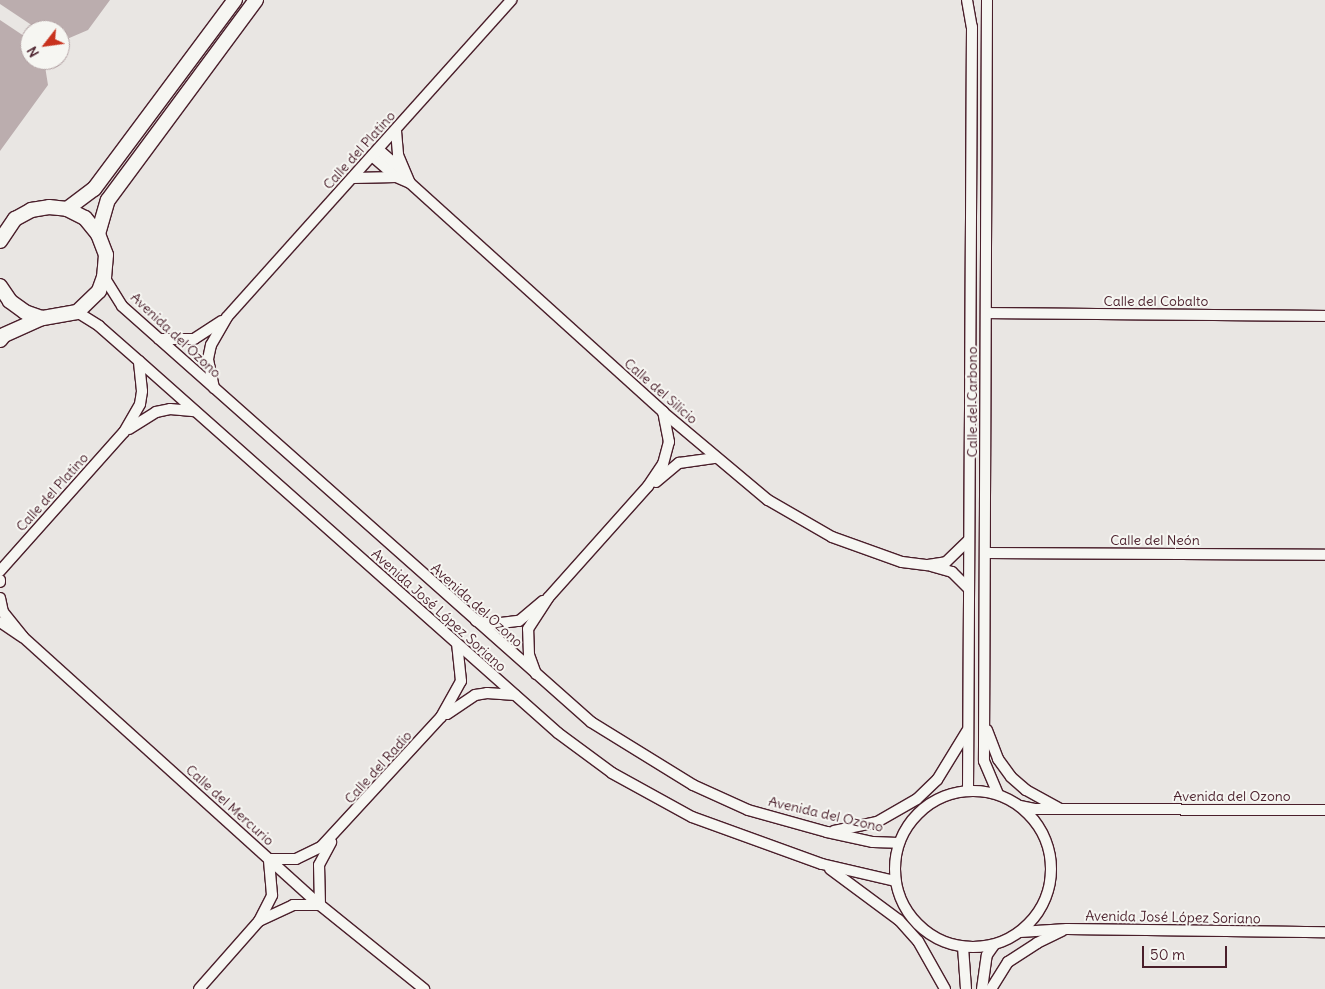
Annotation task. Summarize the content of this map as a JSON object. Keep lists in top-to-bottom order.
{
  "streets": {
    "street": [
      "Calle del Platino",
      "Calle del Cobalto",
      "Avenida del Ozono",
      "Calle del Silicio",
      "Calle del Carbono",
      "Calle del Neón",
      "Avenida José López Soriano",
      "Calle del Radio",
      "Calle del Mercurio"
    ]
  },
  "crossings": [
    ["Calle del Platino", "Avenida del Ozono"],
    ["Calle del Platino", "Calle del Silicio"],
    ["Calle del Platino", "Avenida José López Soriano"],
    ["Calle del Cobalto", "Calle del Carbono"],
    ["Avenida del Ozono", "Calle del Carbono"],
    ["Avenida del Ozono", "Avenida José López Soriano"],
    ["Calle del Silicio", "Calle del Carbono"],
    ["Calle del Carbono", "Calle del Neón"],
    ["Calle del Carbono", "Avenida José López Soriano"],
    ["Avenida José López Soriano", "Calle del Radio"],
    ["Calle del Radio", "Calle del Mercurio"]
  ],
  "scale_bar": "50 m",
  "north": "bottom left"
}
